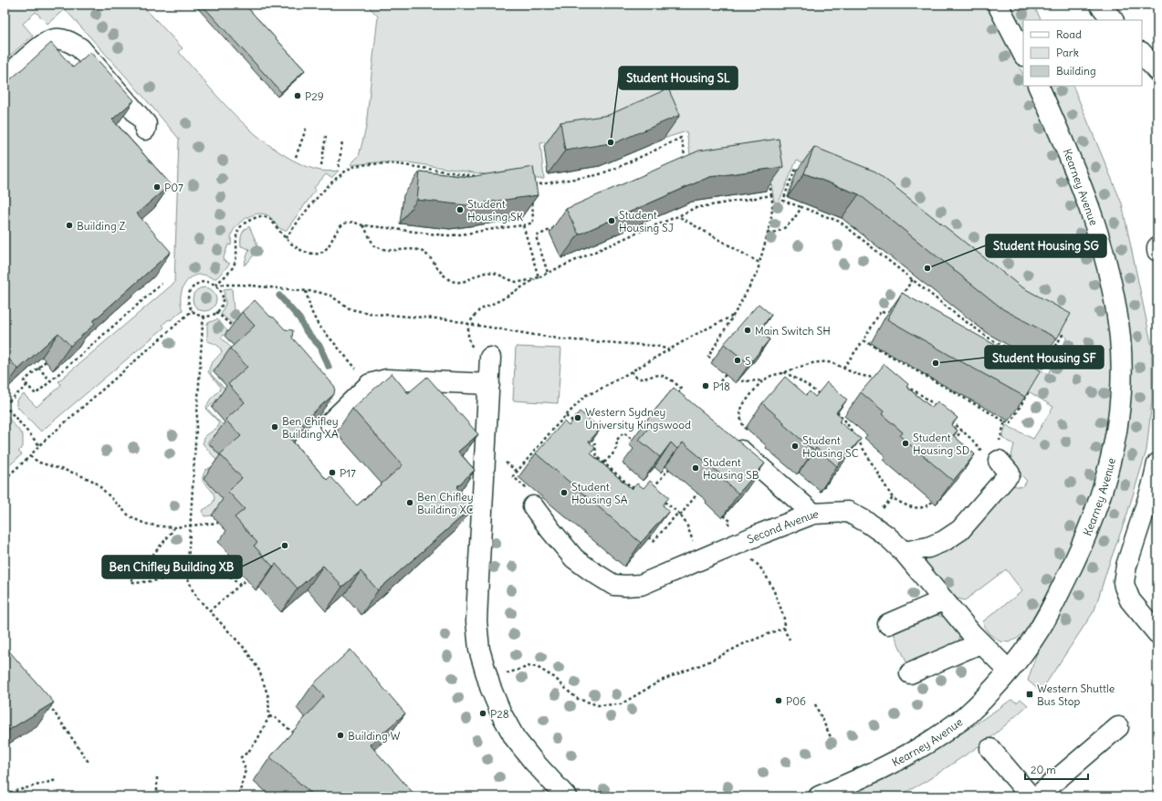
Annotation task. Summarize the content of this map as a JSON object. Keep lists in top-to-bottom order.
{
  "streets": {
    "street": ["Kearney Avenue", "Second Avenue"]
  },
  "crossings": [
    ["Kearney Avenue", "Second Avenue"]
  ],
  "places": {
    "other": [
      "P29",
      "Student Housing SL",
      "P07",
      "Student Housing SK",
      "Student Housing SJ",
      "Building Z",
      "Student Housing SG",
      "Main Switch SH",
      "S",
      "Student Housing SF",
      "P18",
      "Western Sydney University Kingswood",
      "Ben Chifley Building XA",
      "Student Housing SD",
      "Student Housing SC",
      "Student Housing SB",
      "P17",
      "Student Housing SA",
      "Ben Chifley Building XC",
      "Ben Chifley Building XB",
      "P06",
      "P28",
      "Building W"
    ],
    "transit": ["Western Shuttle Bus Stop"]
  },
  "legend": ["Road", "Park", "Building"],
  "scale_bar": "20 m"
}
